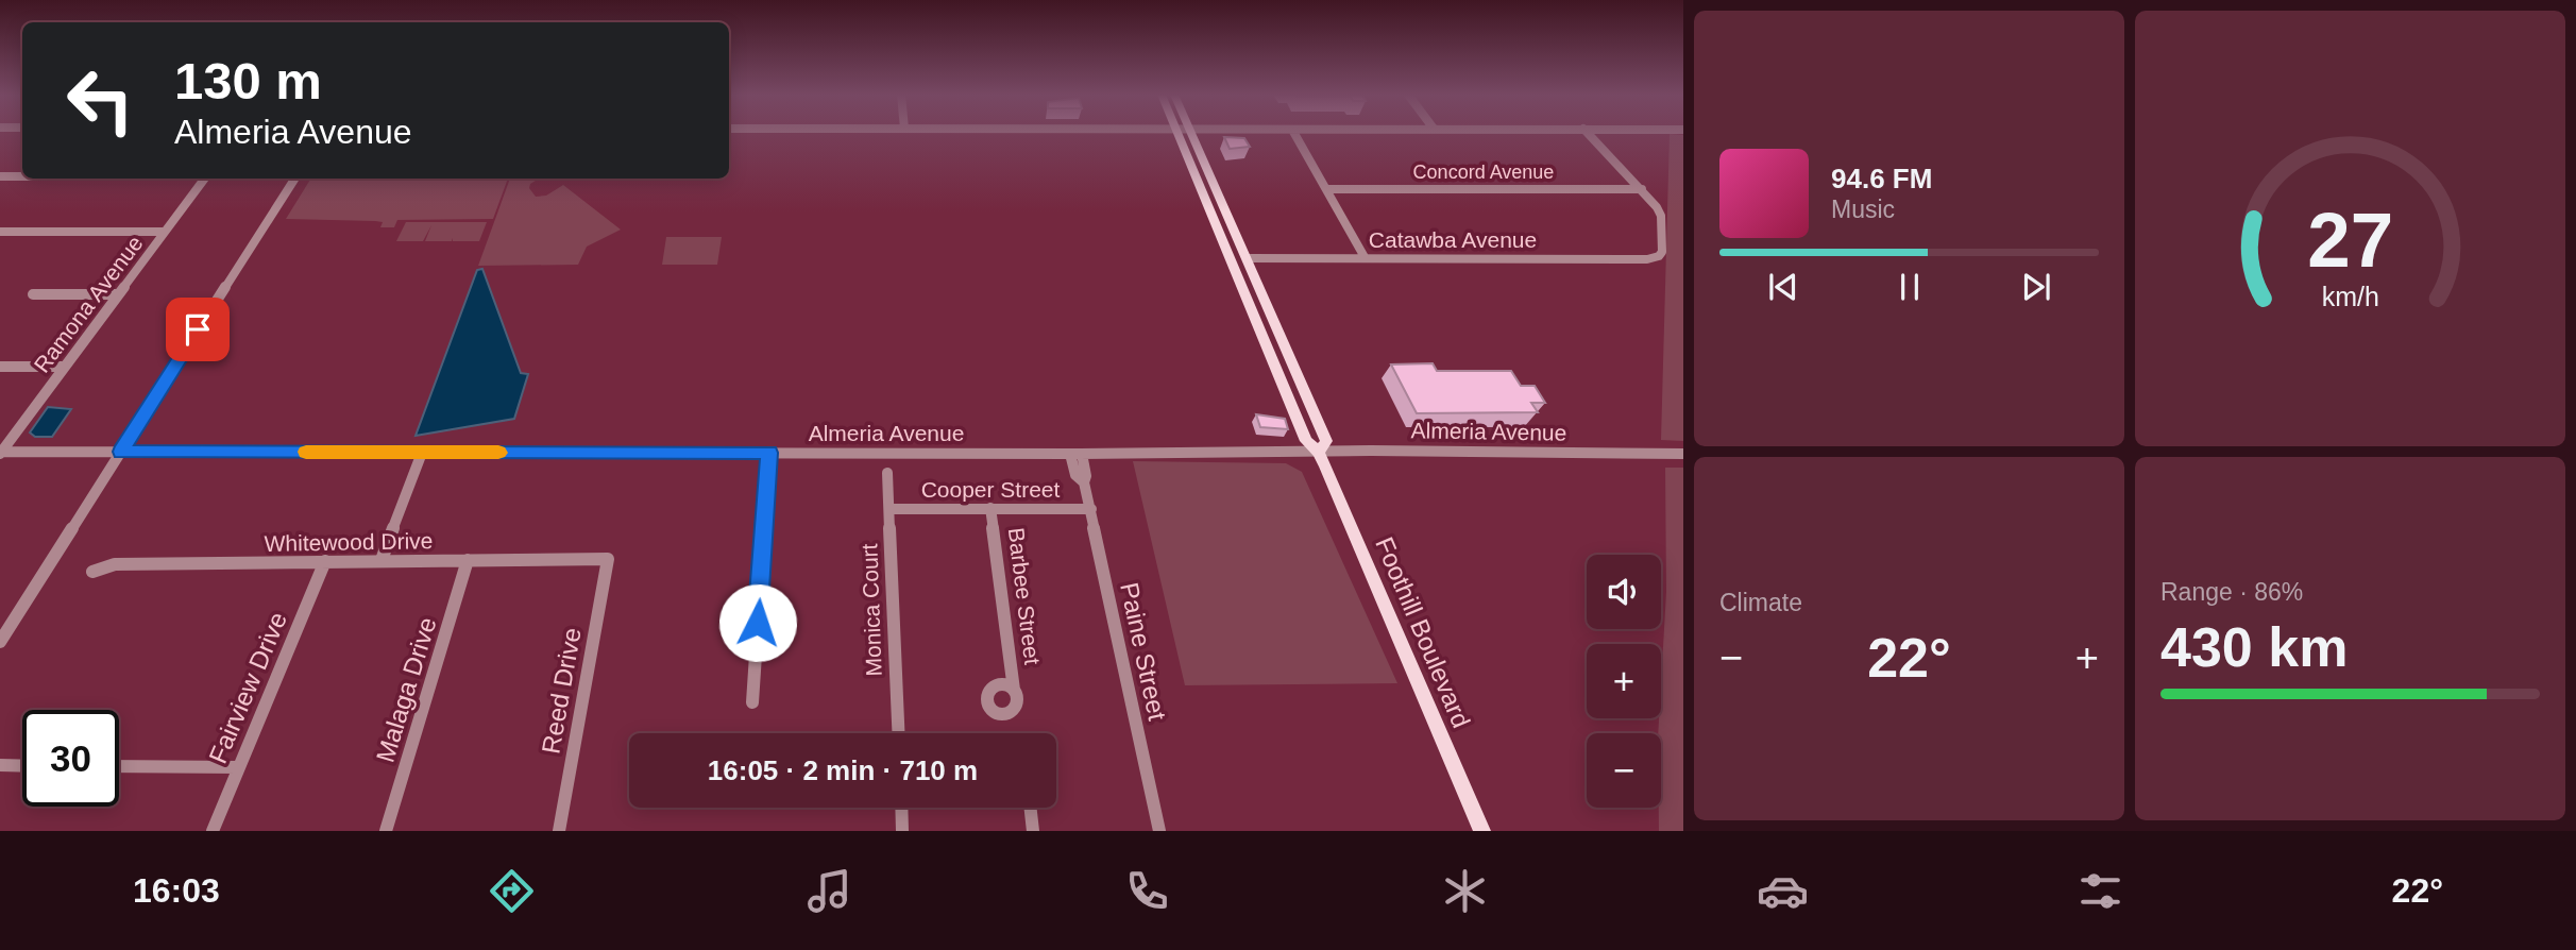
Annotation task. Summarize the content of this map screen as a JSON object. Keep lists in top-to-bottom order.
{
  "streets": {
    "main road": ["Foothill Boulevard"],
    "street": [
      "Concord Avenue",
      "Catawba Avenue",
      "Ramona Avenue",
      "Almeria Avenue",
      "Cooper Street",
      "Whitewood Drive",
      "Barbee Street",
      "Monica Court",
      "Paine Street",
      "Fairview Drive",
      "Malaga Drive",
      "Reed Drive"
    ]
  },
  "crossings": [
    ["Concord Avenue", "Catawba Avenue"],
    ["Catawba Avenue", "Foothill Boulevard"],
    ["Ramona Avenue", "Almeria Avenue"],
    ["Almeria Avenue", "Foothill Boulevard"],
    ["Almeria Avenue", "Paine Street"],
    ["Cooper Street", "Barbee Street"],
    ["Cooper Street", "Monica Court"],
    ["Cooper Street", "Paine Street"],
    ["Whitewood Drive", "Fairview Drive"],
    ["Whitewood Drive", "Malaga Drive"],
    ["Whitewood Drive", "Reed Drive"]
  ],
  "page": {
    "turn": ["130 m", "Almeria Avenue"],
    "song": ["94.6 FM", "Music"],
    "tile": [
      "Climate",
      ["Range · 86%", "430 km"]
    ],
    "map_buttons": ["+", "−"],
    "heat": ["−", "22°", "+"],
    "limit": "30",
    "trip": "16:05 · 2 min · 710 m",
    "tabs": ["16:03", "22°"],
    "gauge": ["27", "km/h"]
  }
}
